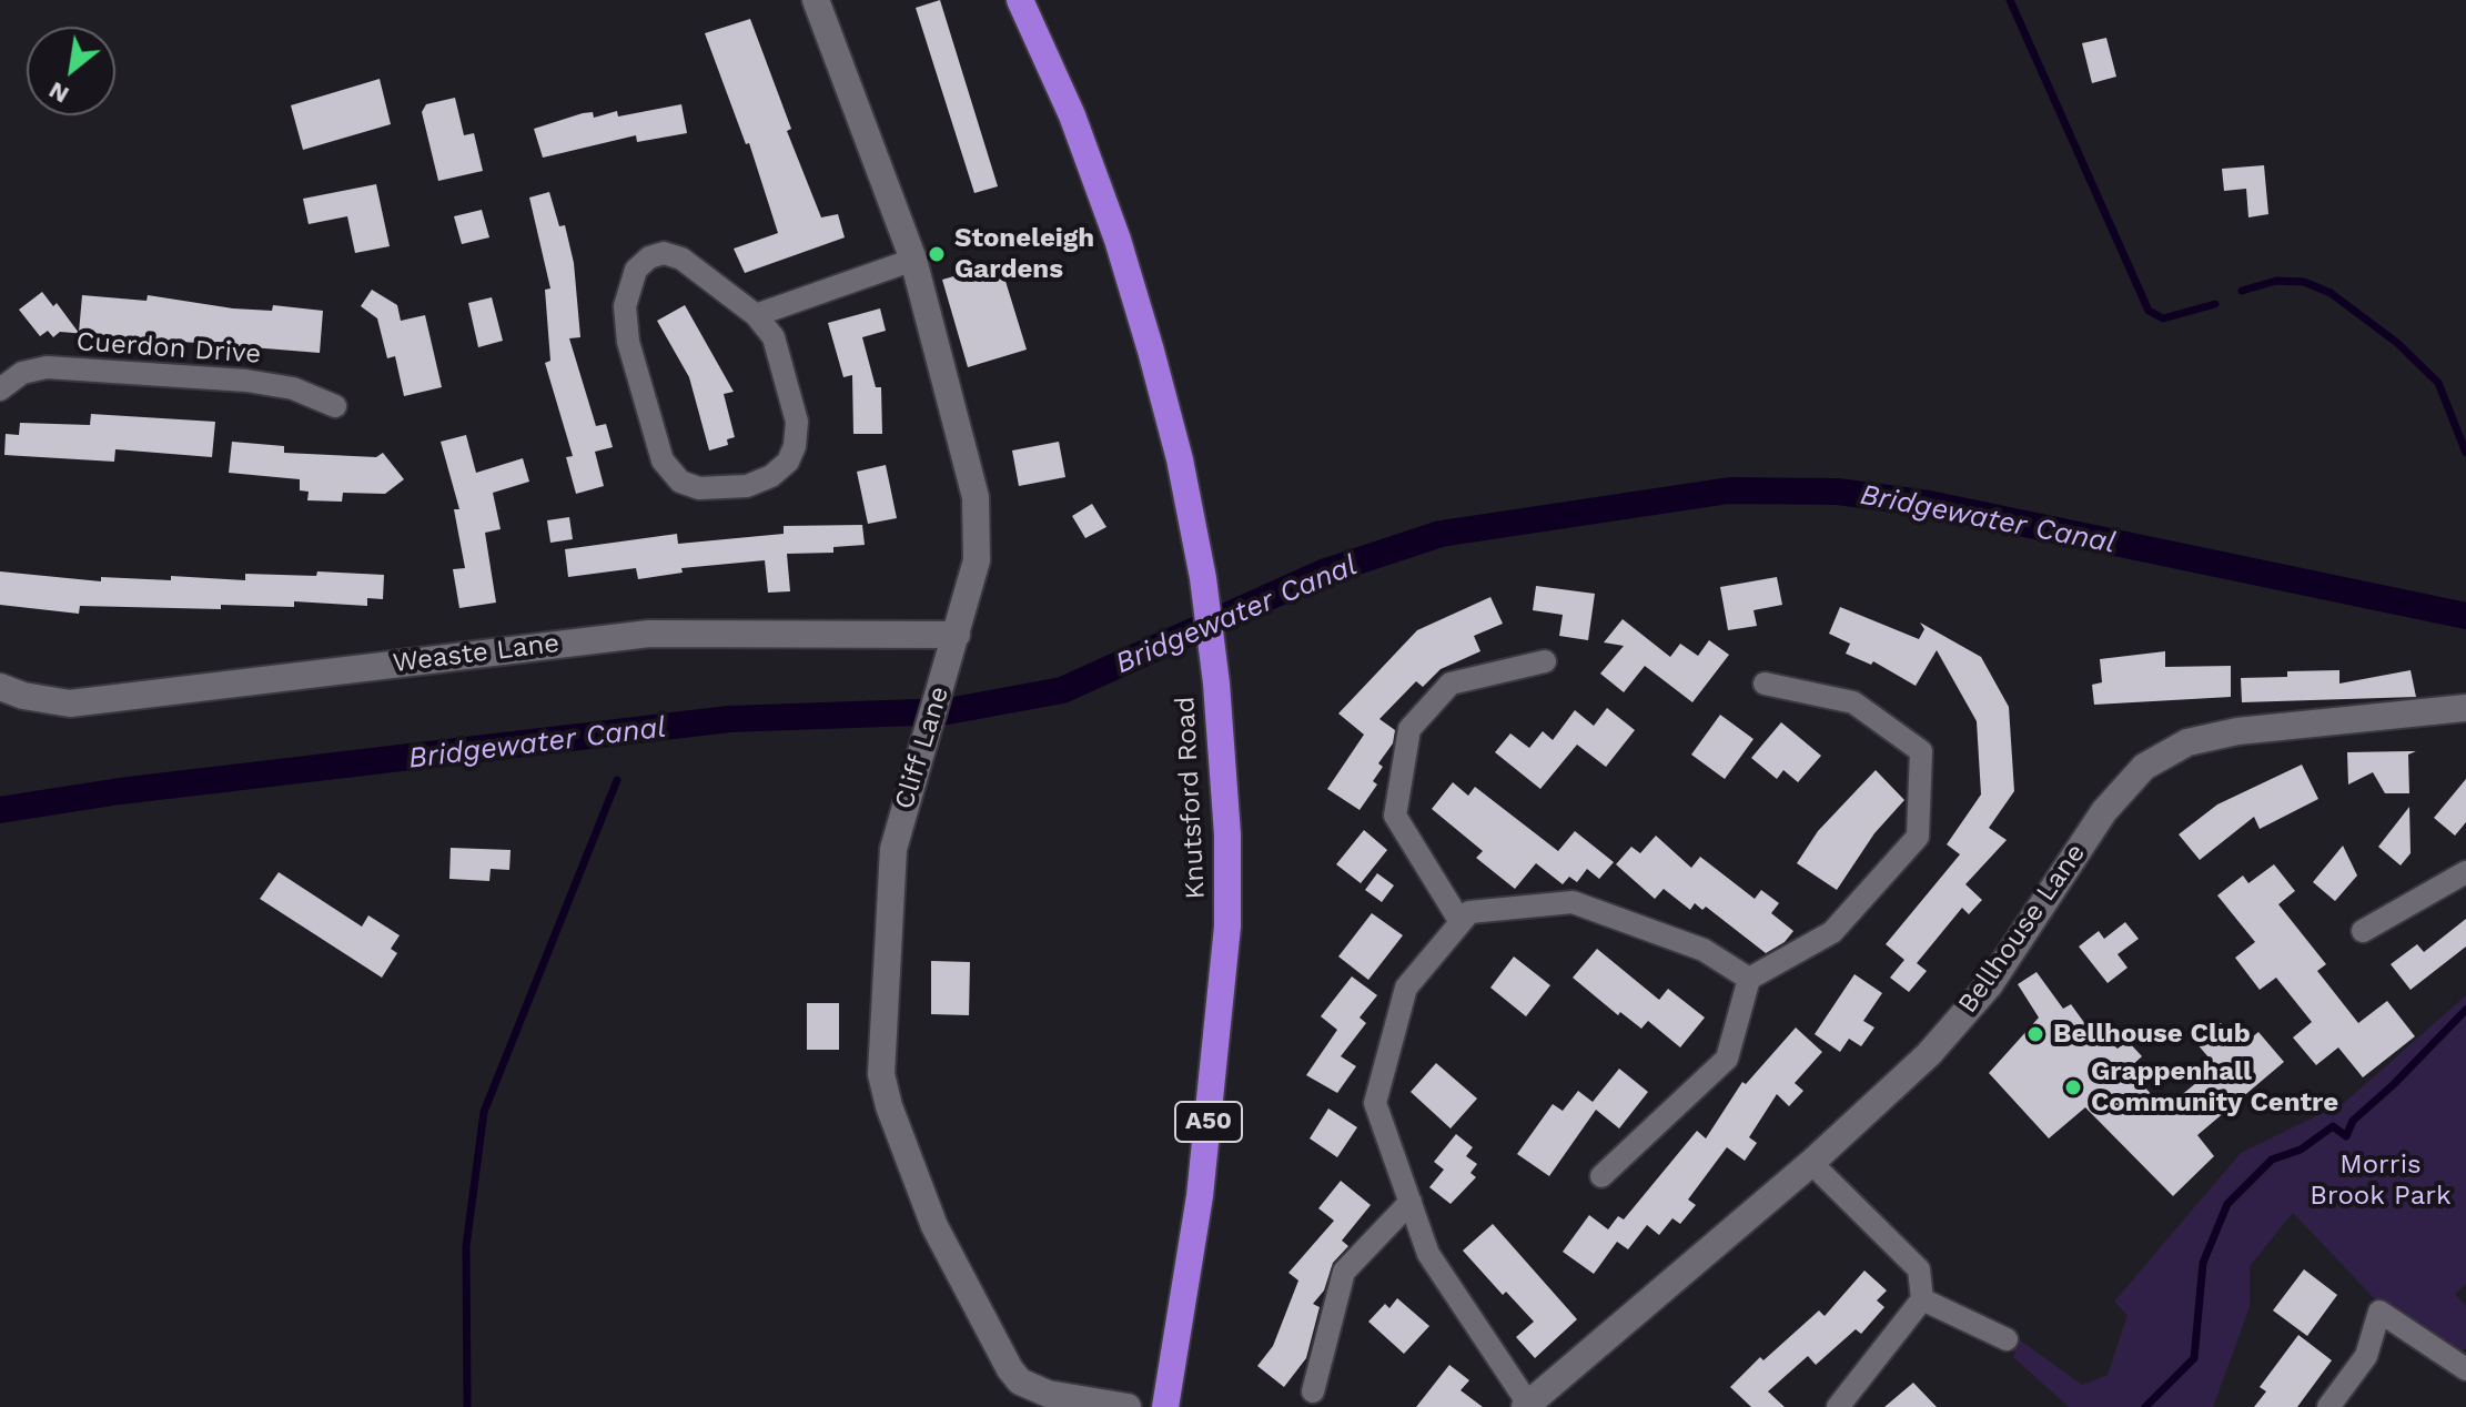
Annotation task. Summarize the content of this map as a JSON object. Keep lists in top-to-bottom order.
{
  "streets": {
    "highway": ["Knutsford Road", "A50"],
    "street": [
      "Cuerdon Drive",
      "Weaste Lane",
      "Cliff Lane",
      "Bellhouse Lane"
    ]
  },
  "crossings": [
    ["Weaste Lane", "Cliff Lane"]
  ],
  "water": ["Bridgewater Canal"],
  "parks": ["Morris Brook Park"],
  "places": ["Stoneleigh Gardens", "Bellhouse Club", "Grappenhall Community Centre"],
  "north": "bottom left"
}
